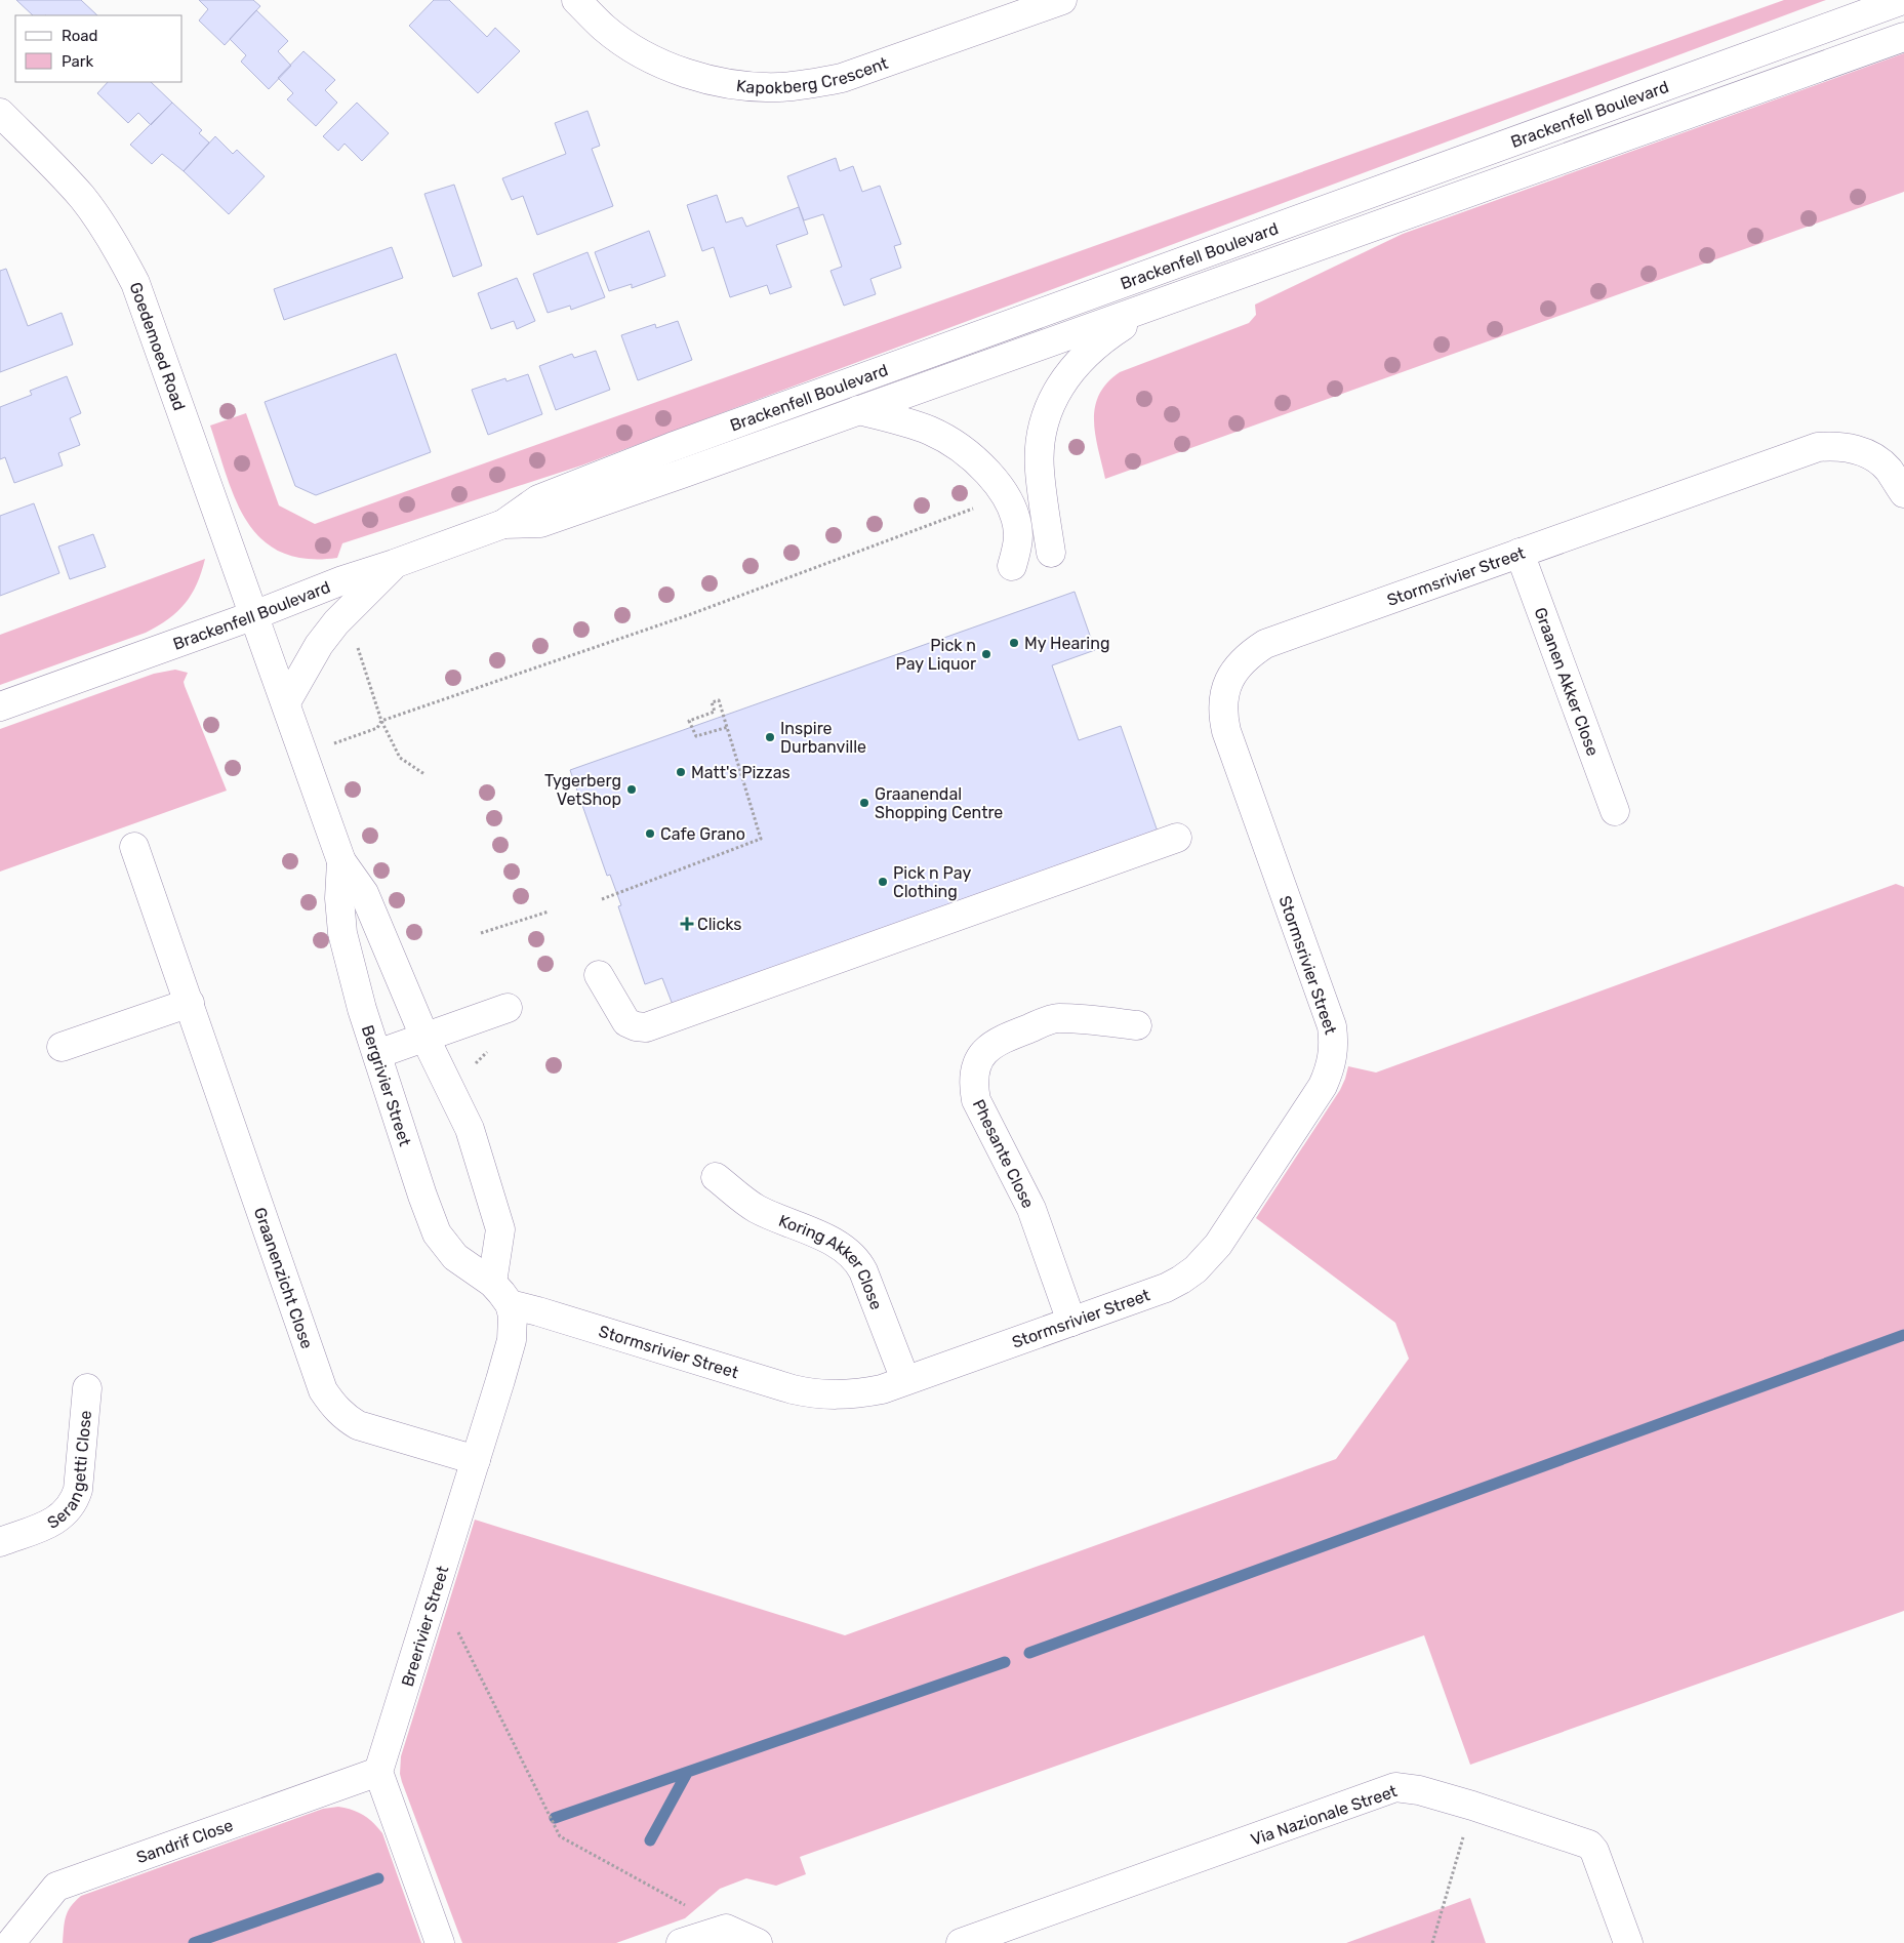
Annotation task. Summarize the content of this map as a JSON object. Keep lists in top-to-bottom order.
{
  "streets": {
    "street": [
      "Kapokberg Crescent",
      "Brackenfell Boulevard",
      "Goedemoed Road",
      "Stormsrivier Street",
      "Graanen Akker Close",
      "Bergrivier Street",
      "Phesante Close",
      "Koring Akker Close",
      "Graanenzicht Close",
      "Serangetti Close",
      "Breerivier Street",
      "Via Nazionale Street",
      "Sandrif Close"
    ]
  },
  "crossings": [
    ["Brackenfell Boulevard", "Goedemoed Road"],
    ["Brackenfell Boulevard", "Bergrivier Street"],
    ["Goedemoed Road", "Bergrivier Street"],
    ["Stormsrivier Street", "Graanen Akker Close"],
    ["Stormsrivier Street", "Bergrivier Street"],
    ["Stormsrivier Street", "Phesante Close"],
    ["Stormsrivier Street", "Koring Akker Close"],
    ["Stormsrivier Street", "Breerivier Street"],
    ["Bergrivier Street", "Breerivier Street"],
    ["Graanenzicht Close", "Breerivier Street"],
    ["Breerivier Street", "Sandrif Close"]
  ],
  "places": {
    "other": [
      "My Hearing",
      "Pick n Pay Liquor",
      "Inspire Durbanville",
      "Matt's Pizzas",
      "Tygerberg VetShop",
      "Graanendal Shopping Centre",
      "Cafe Grano",
      "Pick n Pay Clothing"
    ],
    "health": ["Clicks"]
  },
  "legend": ["Road", "Park"]
}
